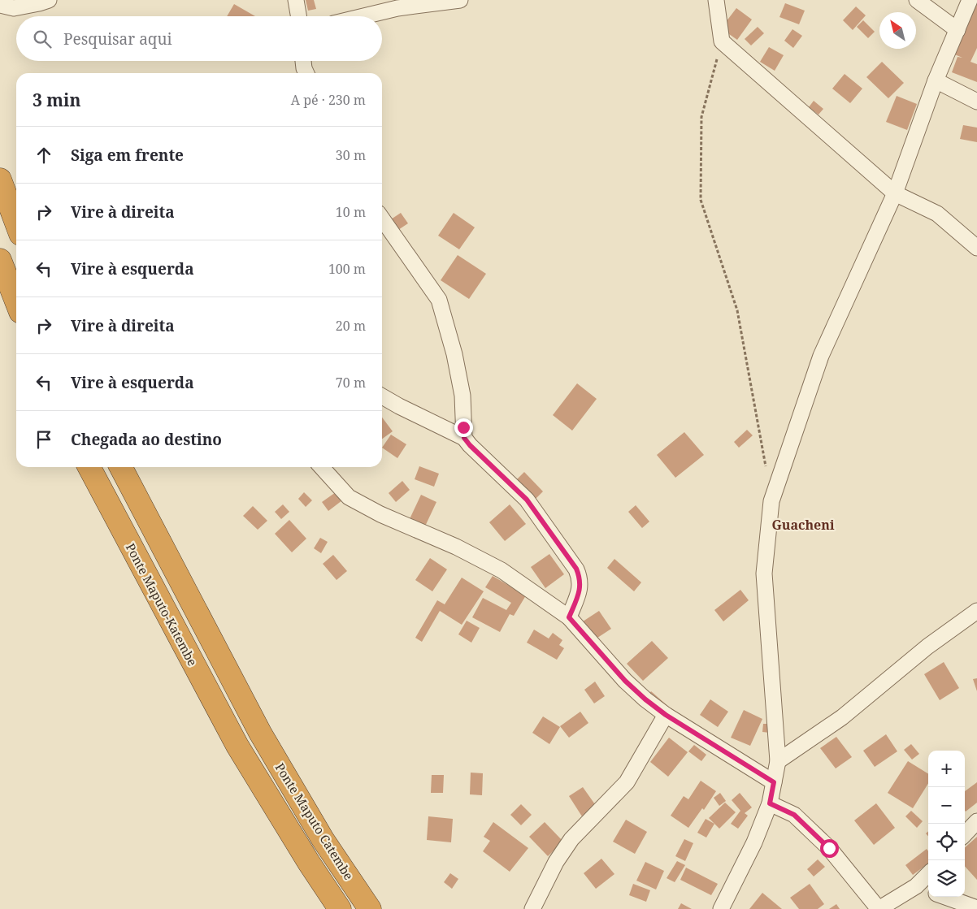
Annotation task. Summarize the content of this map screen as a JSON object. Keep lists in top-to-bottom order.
{
  "streets": {
    "highway": ["Ponte Maputo-Katembe", "Ponte Maputo Catembe"]
  },
  "districts": ["Guacheni"],
  "north": "top left",
  "page": {
    "search": "Pesquisar aqui",
    "heading": ["3 min", "A pé · 230 m"],
    "list": [
      ["Siga em frente", "30 m"],
      ["Vire à direita", "10 m"],
      ["Vire à esquerda", "100 m"],
      ["Vire à direita", "20 m"],
      ["Vire à esquerda", "70 m"],
      "Chegada ao destino"
    ],
    "map_buttons": ["+", "−"]
  }
}
